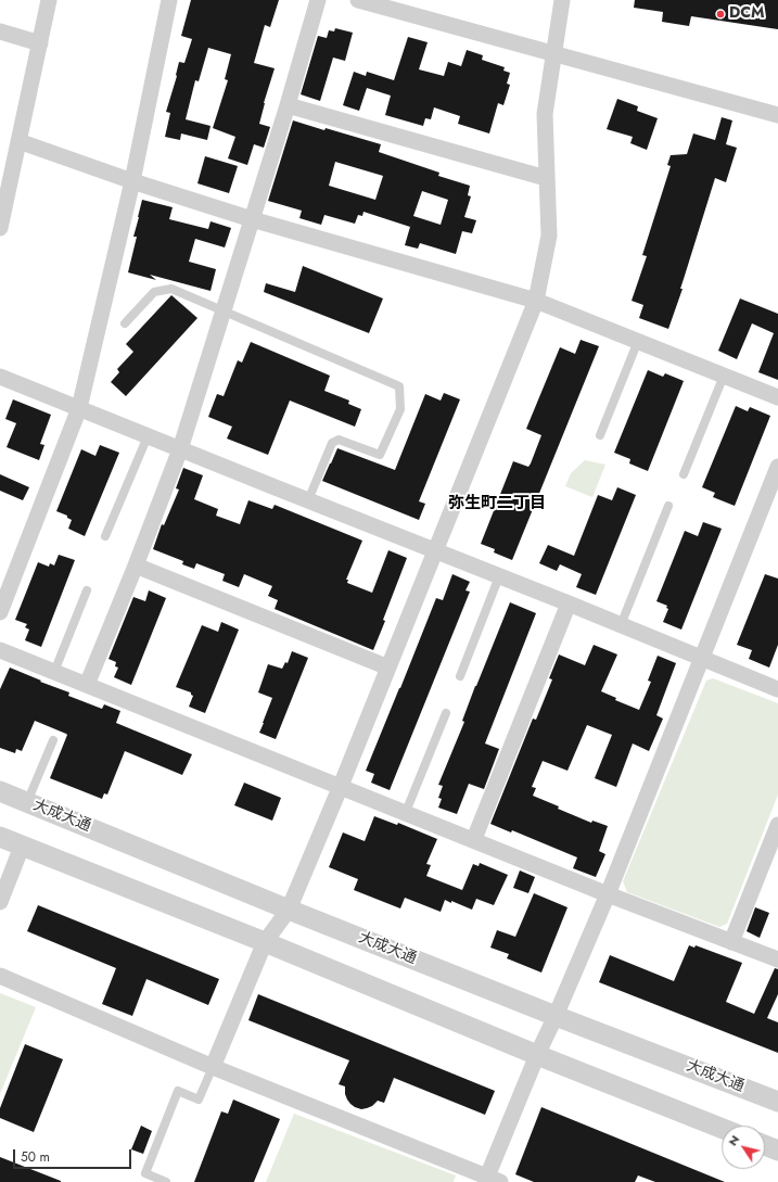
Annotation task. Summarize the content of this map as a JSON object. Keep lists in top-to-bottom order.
{
  "streets": {
    "street": ["大成大通"]
  },
  "districts": ["弥生町二丁目"],
  "places": ["DCM"],
  "scale_bar": "50 m",
  "north": "top left"
}
